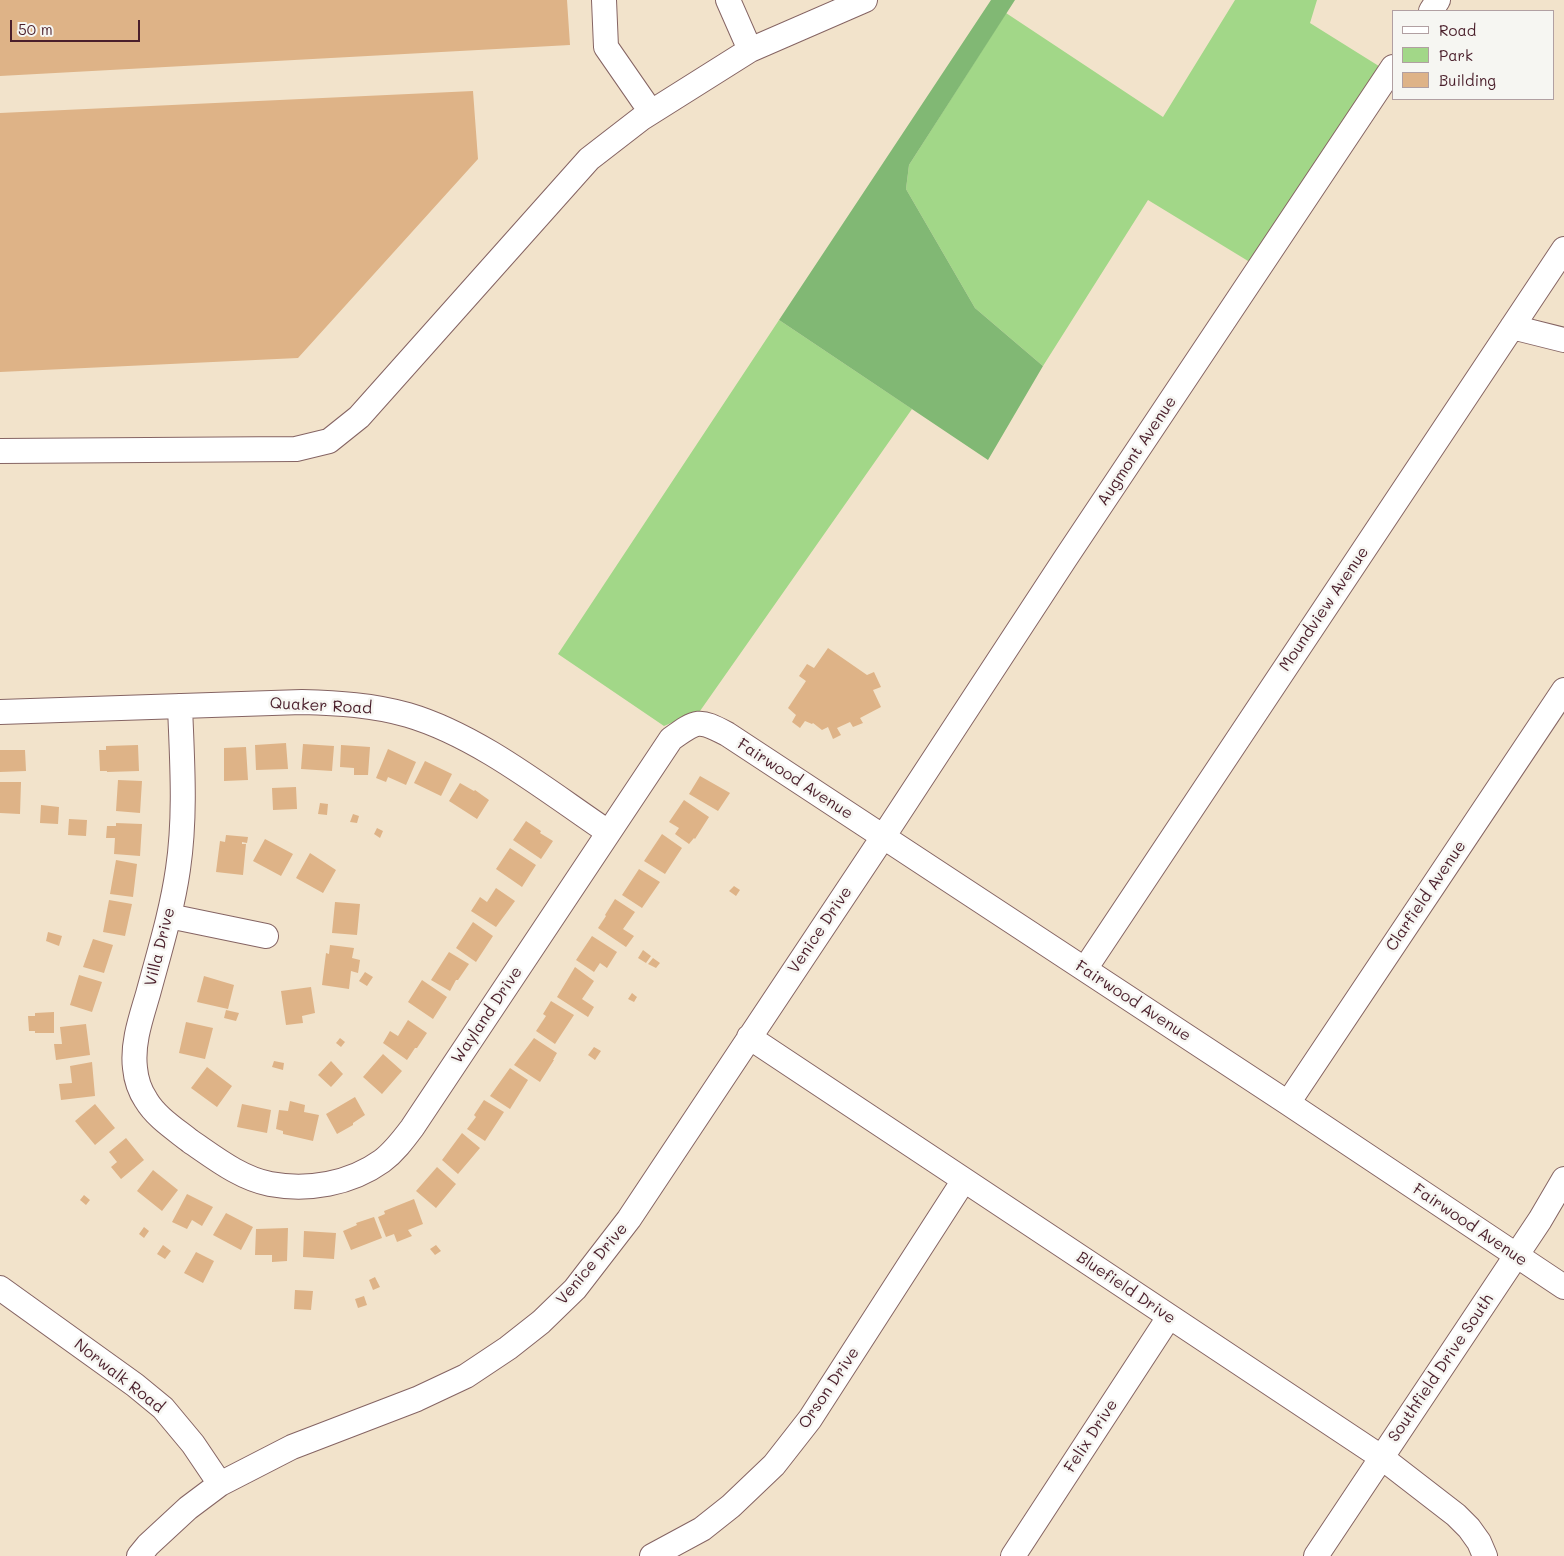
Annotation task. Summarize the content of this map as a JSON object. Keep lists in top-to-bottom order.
{
  "streets": {
    "street": [
      "Augmont Avenue",
      "Moundview Avenue",
      "Quaker Road",
      "Fairwood Avenue",
      "Clarfield Avenue",
      "Venice Drive",
      "Villa Drive",
      "Wayland Drive",
      "Bluefield Drive",
      "Southfield Drive South",
      "Norwalk Road",
      "Orson Drive",
      "Felix Drive"
    ]
  },
  "crossings": [
    ["Augmont Avenue", "Fairwood Avenue"],
    ["Augmont Avenue", "Venice Drive"],
    ["Moundview Avenue", "Fairwood Avenue"],
    ["Quaker Road", "Villa Drive"],
    ["Quaker Road", "Wayland Drive"],
    ["Fairwood Avenue", "Clarfield Avenue"],
    ["Fairwood Avenue", "Venice Drive"],
    ["Fairwood Avenue", "Wayland Drive"],
    ["Fairwood Avenue", "Southfield Drive South"],
    ["Venice Drive", "Bluefield Drive"],
    ["Venice Drive", "Norwalk Road"],
    ["Villa Drive", "Wayland Drive"],
    ["Bluefield Drive", "Southfield Drive South"],
    ["Bluefield Drive", "Orson Drive"],
    ["Bluefield Drive", "Felix Drive"]
  ],
  "legend": ["Road", "Park", "Building"],
  "scale_bar": "50 m"
}
